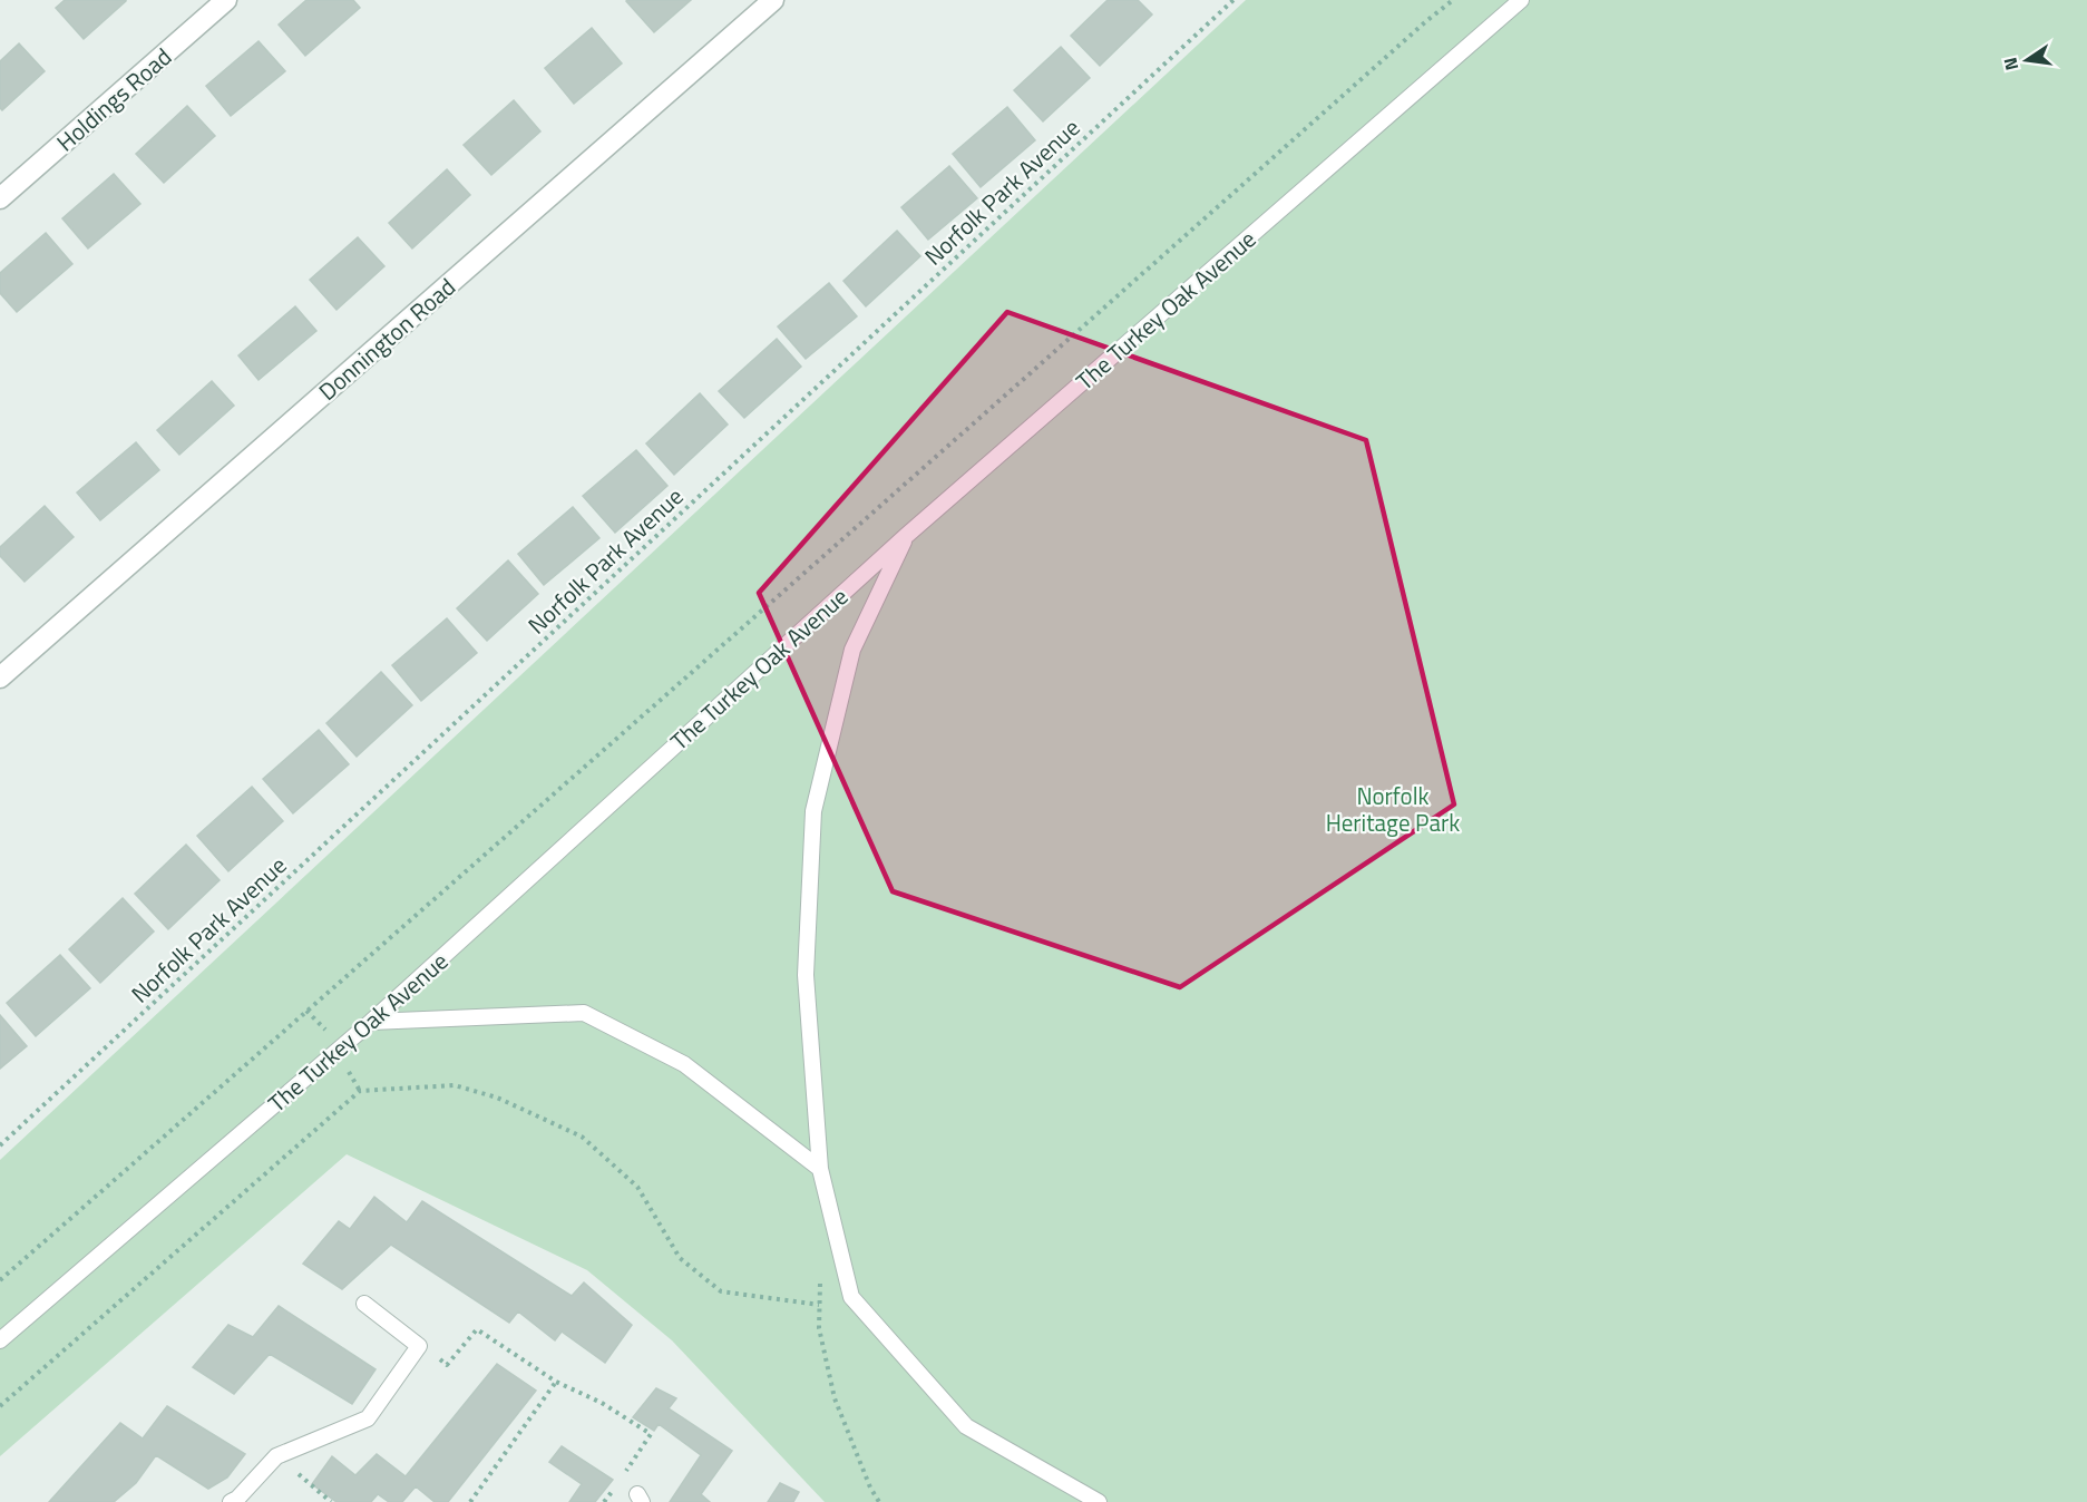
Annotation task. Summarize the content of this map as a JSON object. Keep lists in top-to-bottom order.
{
  "streets": {
    "street": ["Holdings Road", "Donnington Road"],
    "lane": ["The Turkey Oak Avenue"],
    "path": ["Norfolk Park Avenue"]
  },
  "parks": ["Norfolk Heritage Park"],
  "north": "left"
}
